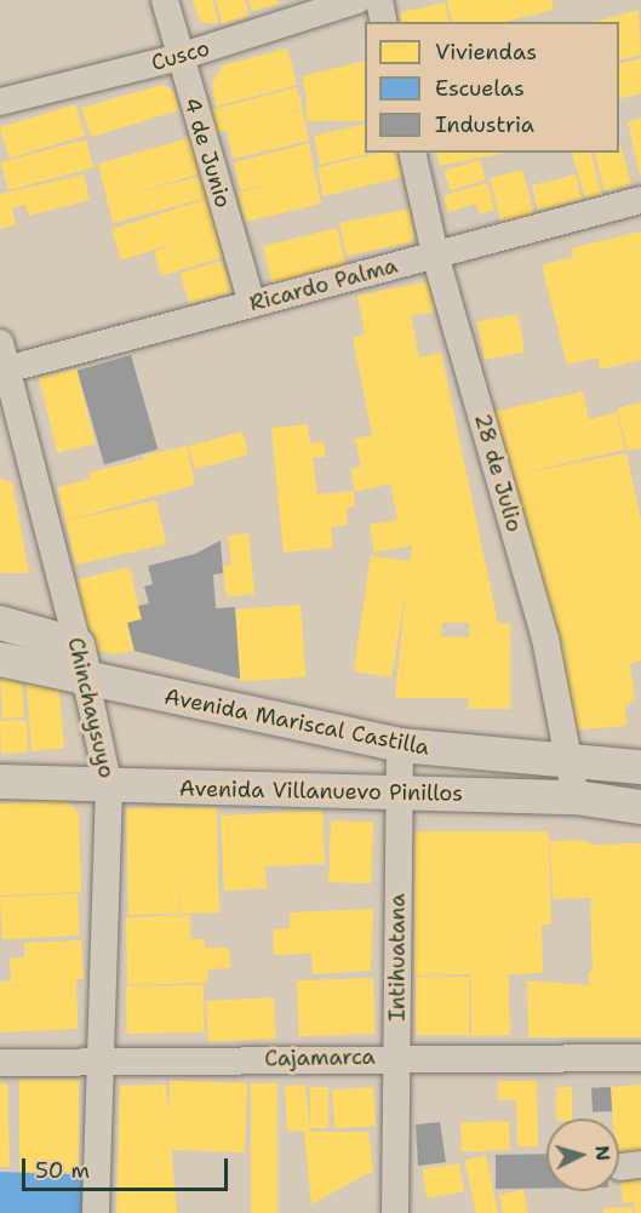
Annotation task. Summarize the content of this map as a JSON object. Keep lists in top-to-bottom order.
{
  "streets": {
    "street": [
      "Cusco",
      "4 de Junio",
      "Ricardo Palma",
      "28 de Julio",
      "Chinchaysuyo",
      "Avenida Mariscal Castilla",
      "Avenida Villanuevo Pinillos",
      "Intihuatana",
      "Cajamarca"
    ]
  },
  "crossings": [
    ["Cusco", "4 de Junio"],
    ["4 de Junio", "Ricardo Palma"],
    ["Ricardo Palma", "28 de Julio"],
    ["Ricardo Palma", "Chinchaysuyo"],
    ["28 de Julio", "Avenida Mariscal Castilla"],
    ["28 de Julio", "Avenida Villanuevo Pinillos"],
    ["Chinchaysuyo", "Avenida Mariscal Castilla"],
    ["Chinchaysuyo", "Avenida Villanuevo Pinillos"],
    ["Chinchaysuyo", "Cajamarca"],
    ["Avenida Mariscal Castilla", "Intihuatana"],
    ["Avenida Villanuevo Pinillos", "Intihuatana"],
    ["Intihuatana", "Cajamarca"]
  ],
  "legend": ["Viviendas", "Escuelas", "Industria"],
  "scale_bar": "50 m",
  "north": "right"
}
